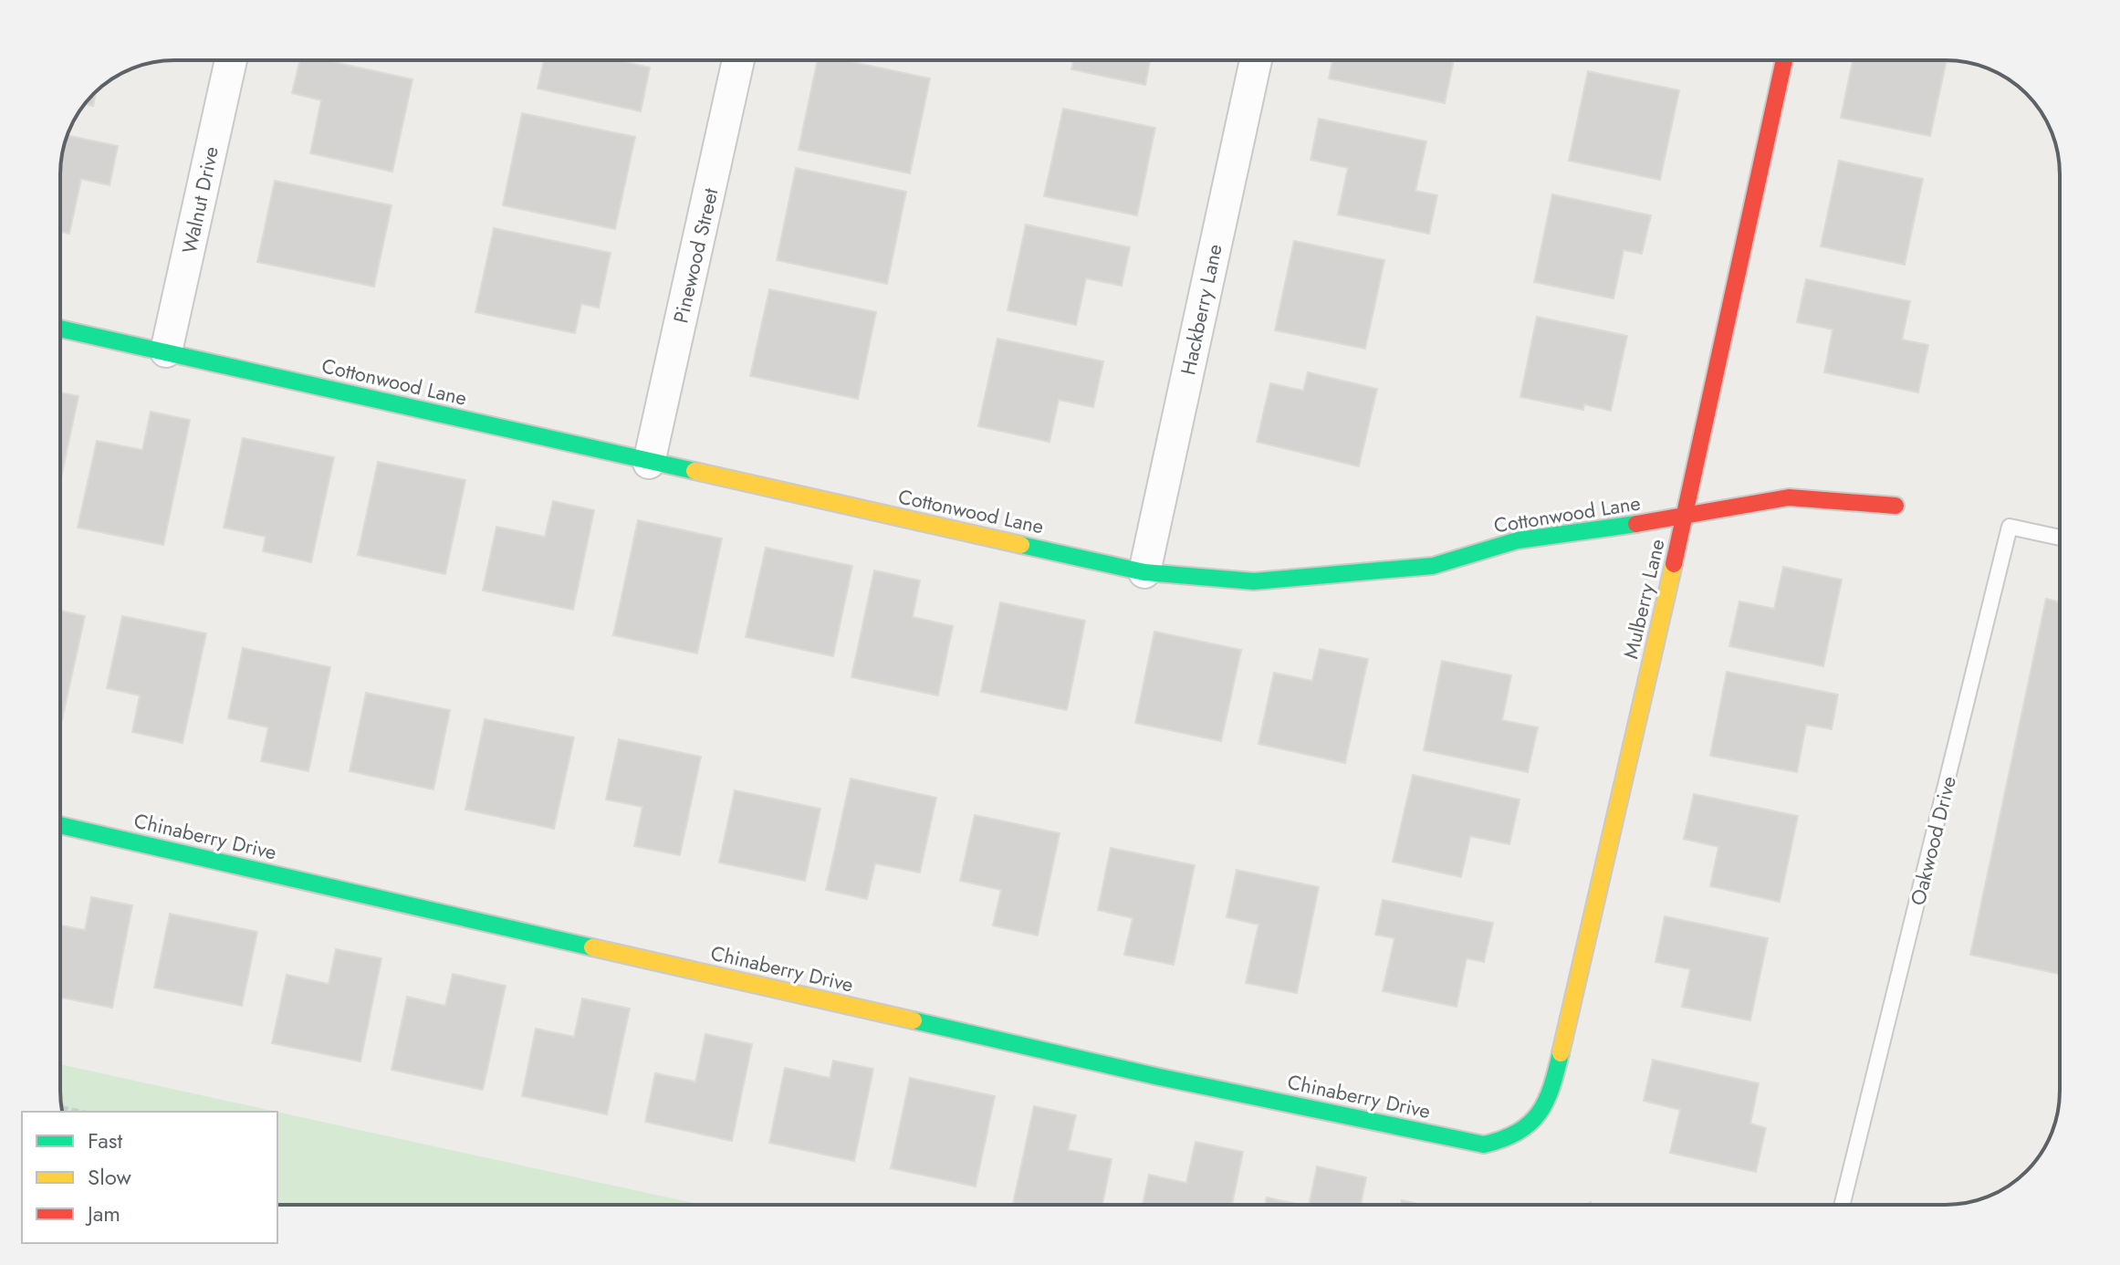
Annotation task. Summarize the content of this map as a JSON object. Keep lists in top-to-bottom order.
{
  "streets": {
    "street": [
      "Walnut Drive",
      "Pinewood Street",
      "Hackberry Lane",
      "Cottonwood Lane",
      "Mulberry Lane",
      "Chinaberry Drive"
    ],
    "lane": ["Oakwood Drive"]
  },
  "crossings": [
    ["Walnut Drive", "Cottonwood Lane"],
    ["Pinewood Street", "Cottonwood Lane"],
    ["Hackberry Lane", "Cottonwood Lane"],
    ["Cottonwood Lane", "Mulberry Lane"],
    ["Mulberry Lane", "Chinaberry Drive"]
  ],
  "legend": ["Fast", "Slow", "Jam"]
}
